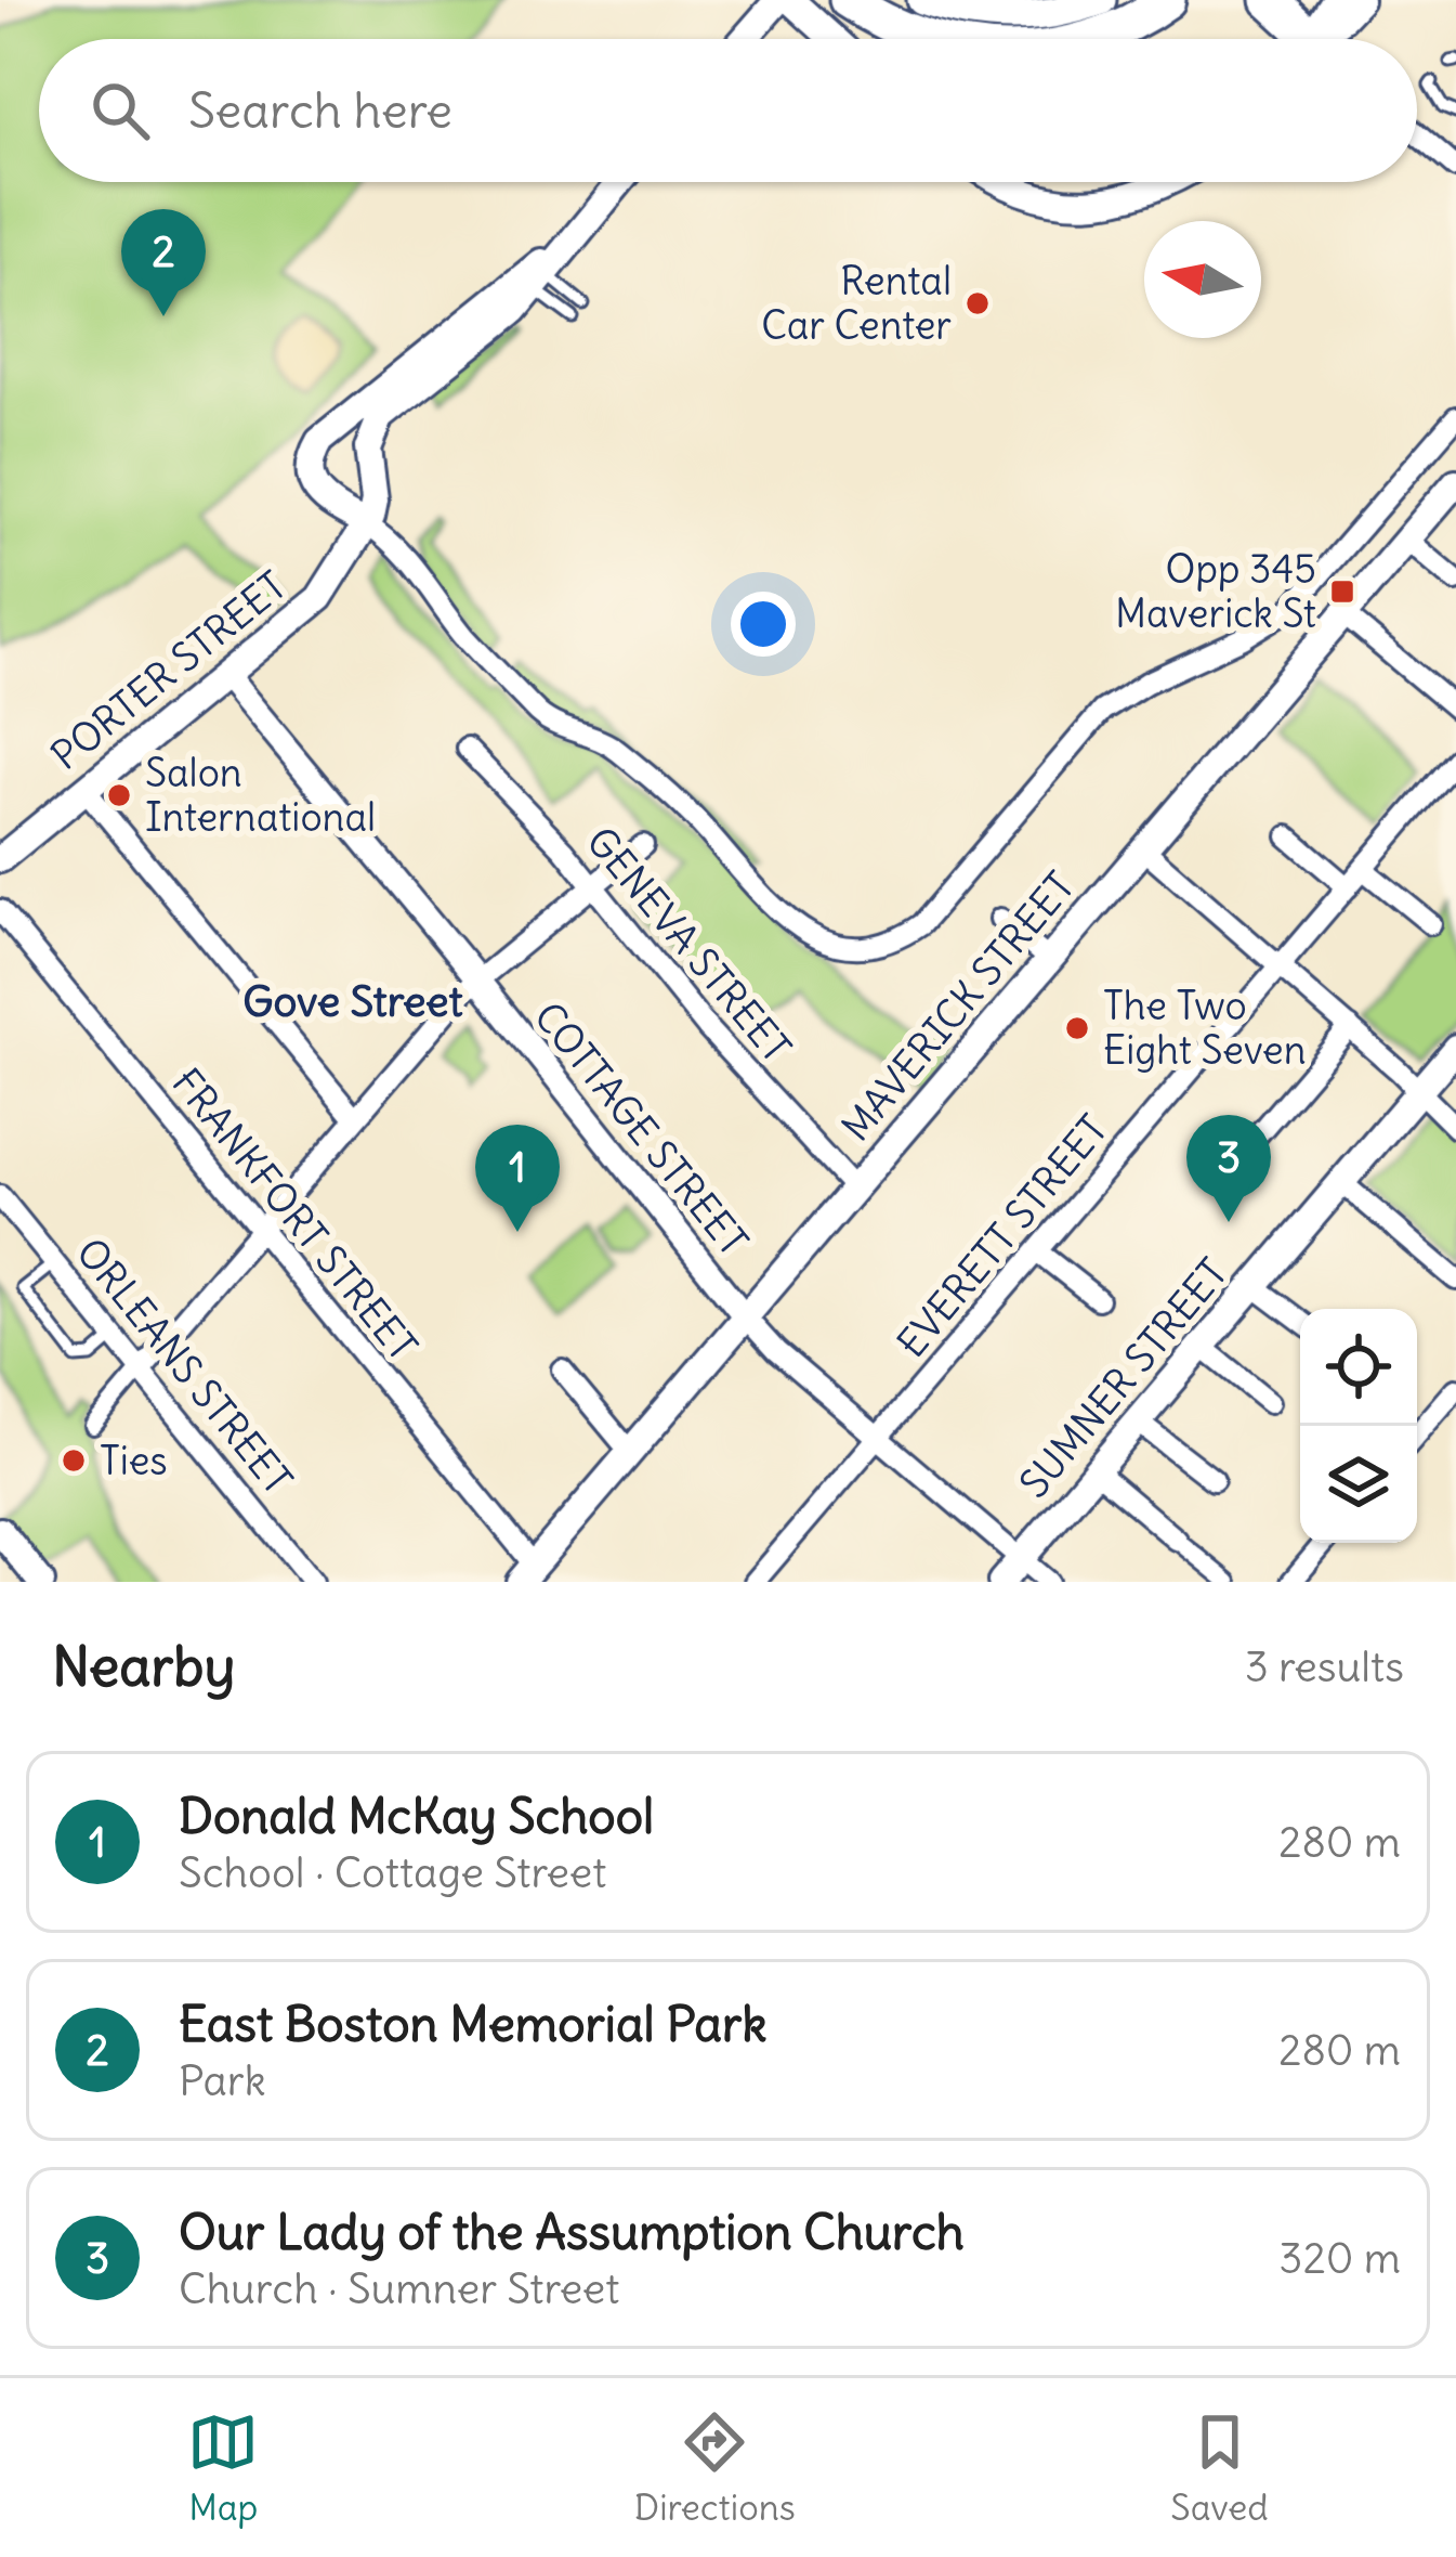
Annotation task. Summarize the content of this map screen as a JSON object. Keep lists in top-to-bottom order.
{
  "streets": {
    "main road": ["PORTER STREET", "MAVERICK STREET", "SUMNER STREET"],
    "street": [
      "GENEVA STREET",
      "COTTAGE STREET",
      "FRANKFORT STREET",
      "EVERETT STREET",
      "ORLEANS STREET"
    ]
  },
  "crossings": [
    ["PORTER STREET", "COTTAGE STREET"],
    ["GENEVA STREET", "MAVERICK STREET"],
    ["MAVERICK STREET", "COTTAGE STREET"],
    ["MAVERICK STREET", "FRANKFORT STREET"],
    ["COTTAGE STREET", "EVERETT STREET"],
    ["COTTAGE STREET", "SUMNER STREET"]
  ],
  "districts": ["Gove Street"],
  "places": {
    "other": [
      "Rental Car Center",
      "Salon International",
      "The Two Eight Seven",
      "Ties"
    ],
    "transit": ["Opp 345 Maverick St"]
  },
  "north": "left",
  "page": {
    "search": "Search here",
    "pins": ["2", "3", "1"],
    "heading": ["Nearby", "3 results"],
    "list": [
      {
        "mark": "1",
        "name": "Donald McKay School",
        "note": "School · Cottage Street",
        "value": "280 m"
      },
      {
        "mark": "2",
        "name": "East Boston Memorial Park",
        "note": "Park",
        "value": "280 m"
      },
      {
        "mark": "3",
        "name": "Our Lady of the Assumption Church",
        "note": "Church · Sumner Street",
        "value": "320 m"
      }
    ],
    "nav": ["Map", "Directions", "Saved"]
  }
}
